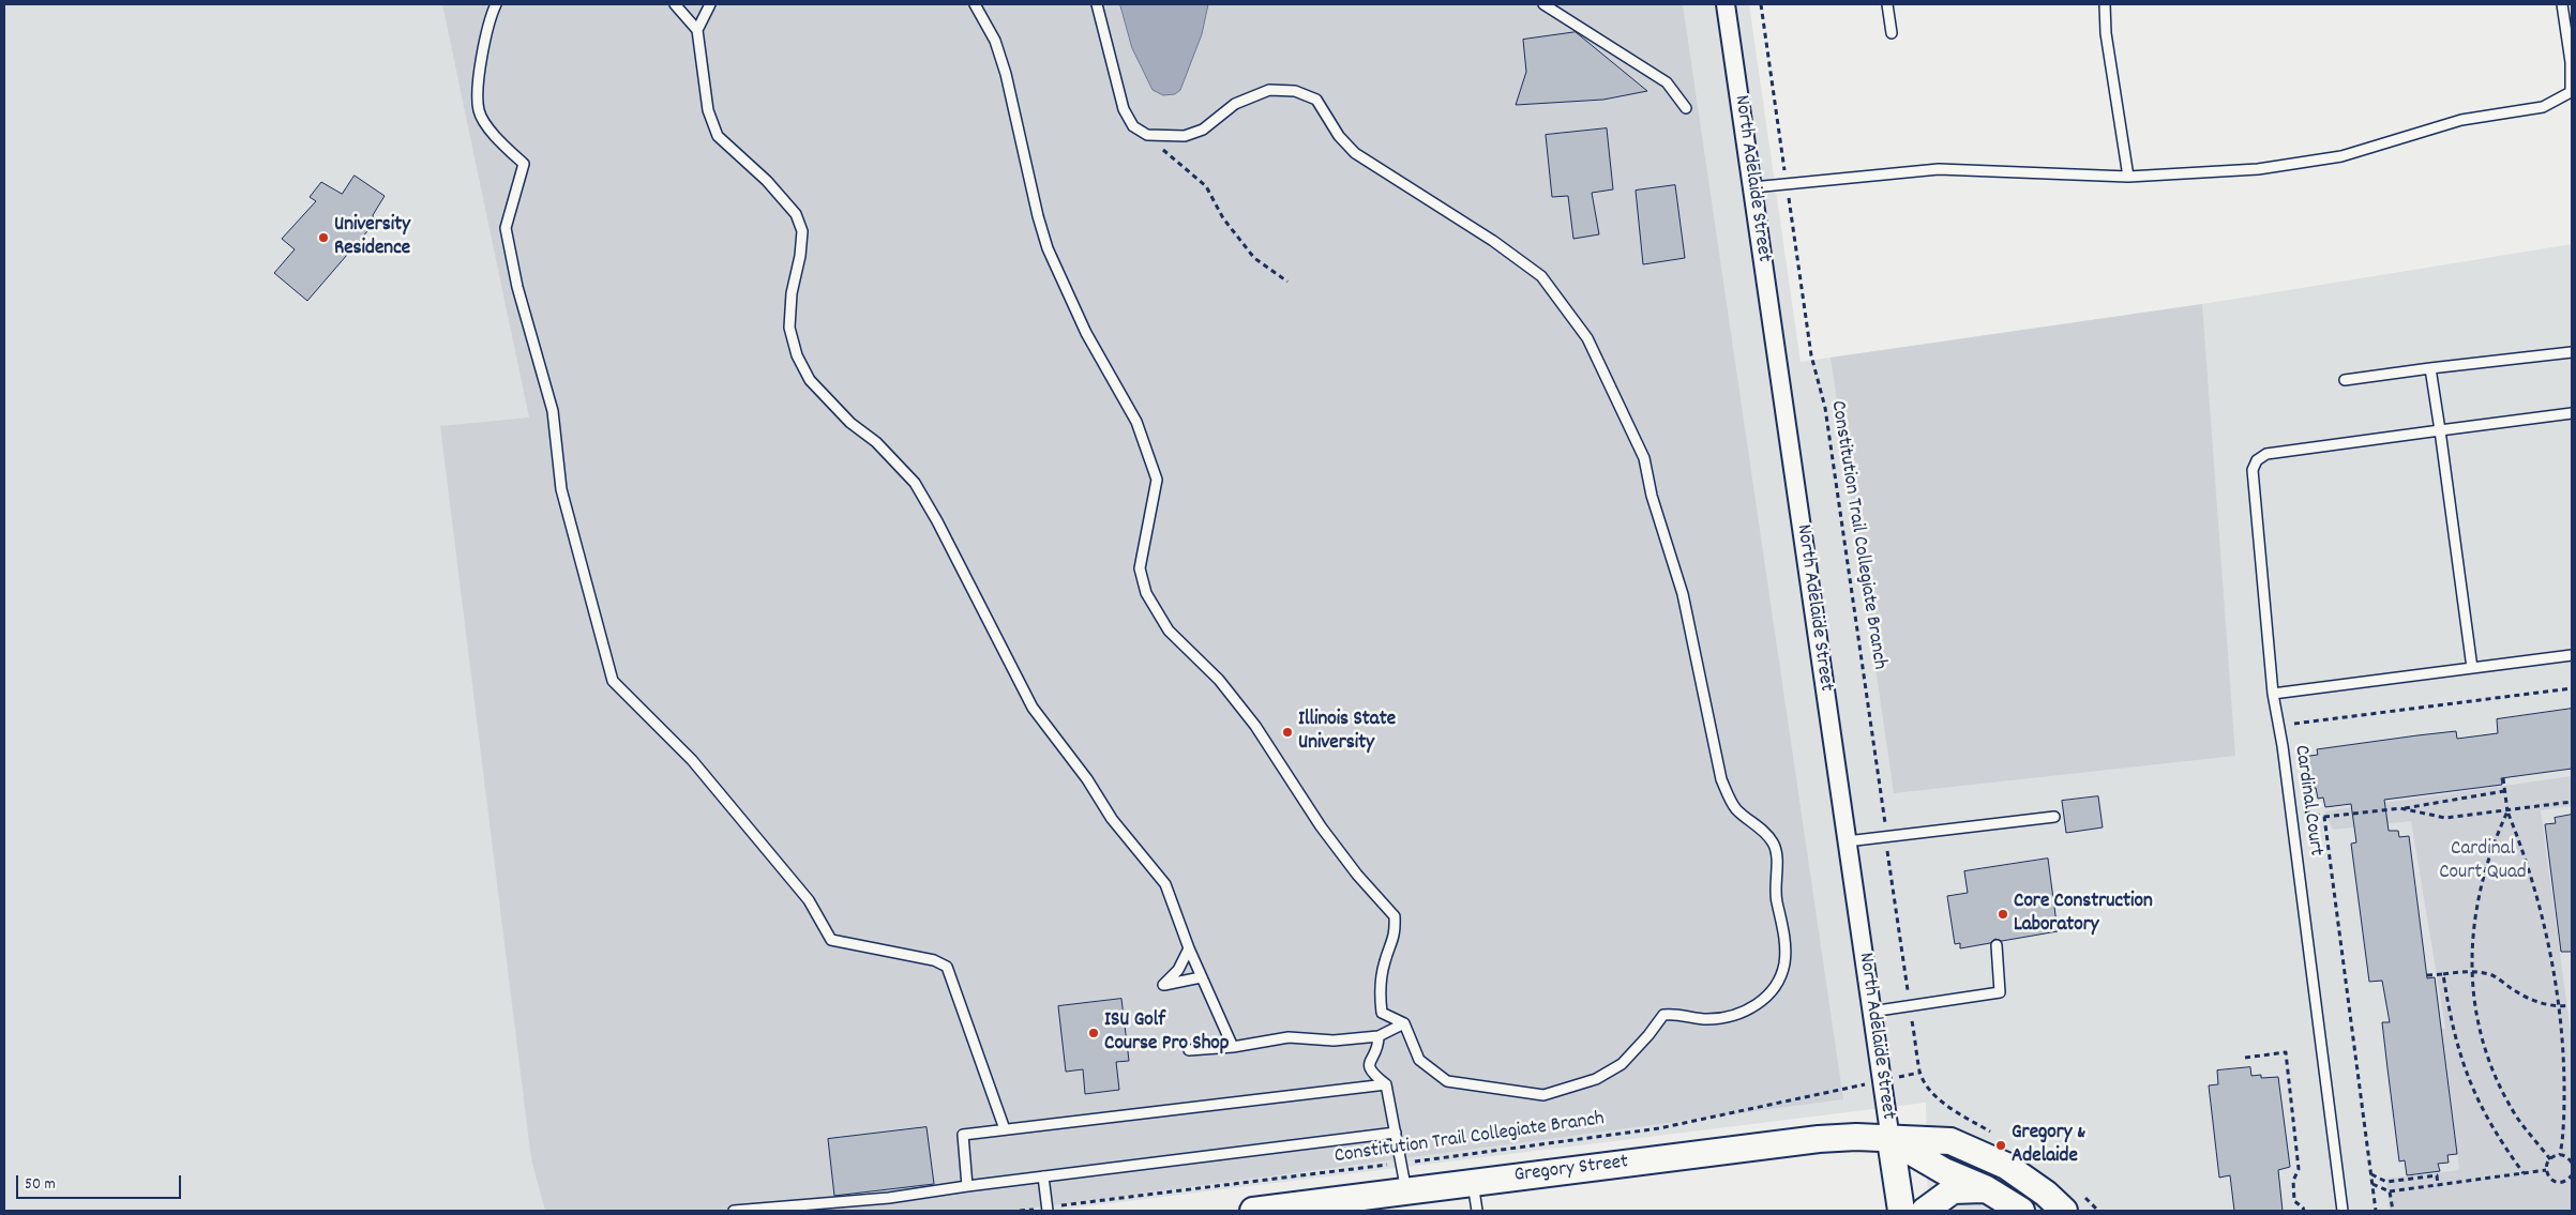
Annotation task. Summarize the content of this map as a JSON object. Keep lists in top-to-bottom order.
{
  "streets": {
    "main road": ["North Adelaide Street", "Gregory Street"],
    "lane": ["Cardinal Court"],
    "path": ["Constitution Trail Collegiate Branch"]
  },
  "crossings": [
    ["North Adelaide Street", "Constitution Trail Collegiate Branch"],
    ["North Adelaide Street", "Gregory Street"]
  ],
  "parks": ["Cardinal Court Quad"],
  "places": [
    "University Residence",
    "Illinois State University",
    "Core Construction Laboratory",
    "ISU Golf Course Pro Shop",
    "Gregory & Adelaide"
  ],
  "scale_bar": "50 m"
}
